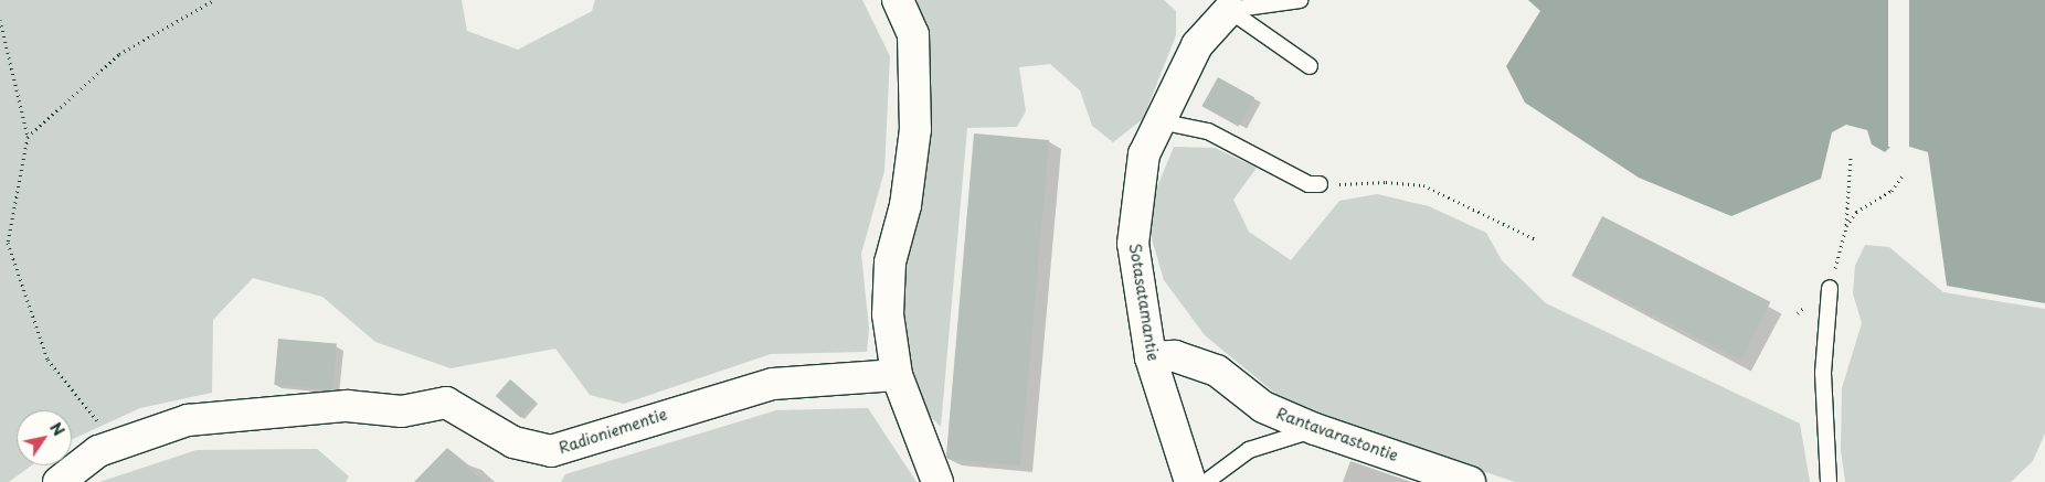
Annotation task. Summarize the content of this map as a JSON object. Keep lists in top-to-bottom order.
{
  "streets": {
    "street": ["Sotasatamantie", "Radioniementie", "Rantavarastontie"]
  },
  "crossings": [
    ["Sotasatamantie", "Rantavarastontie"]
  ],
  "north": "top right"
}
